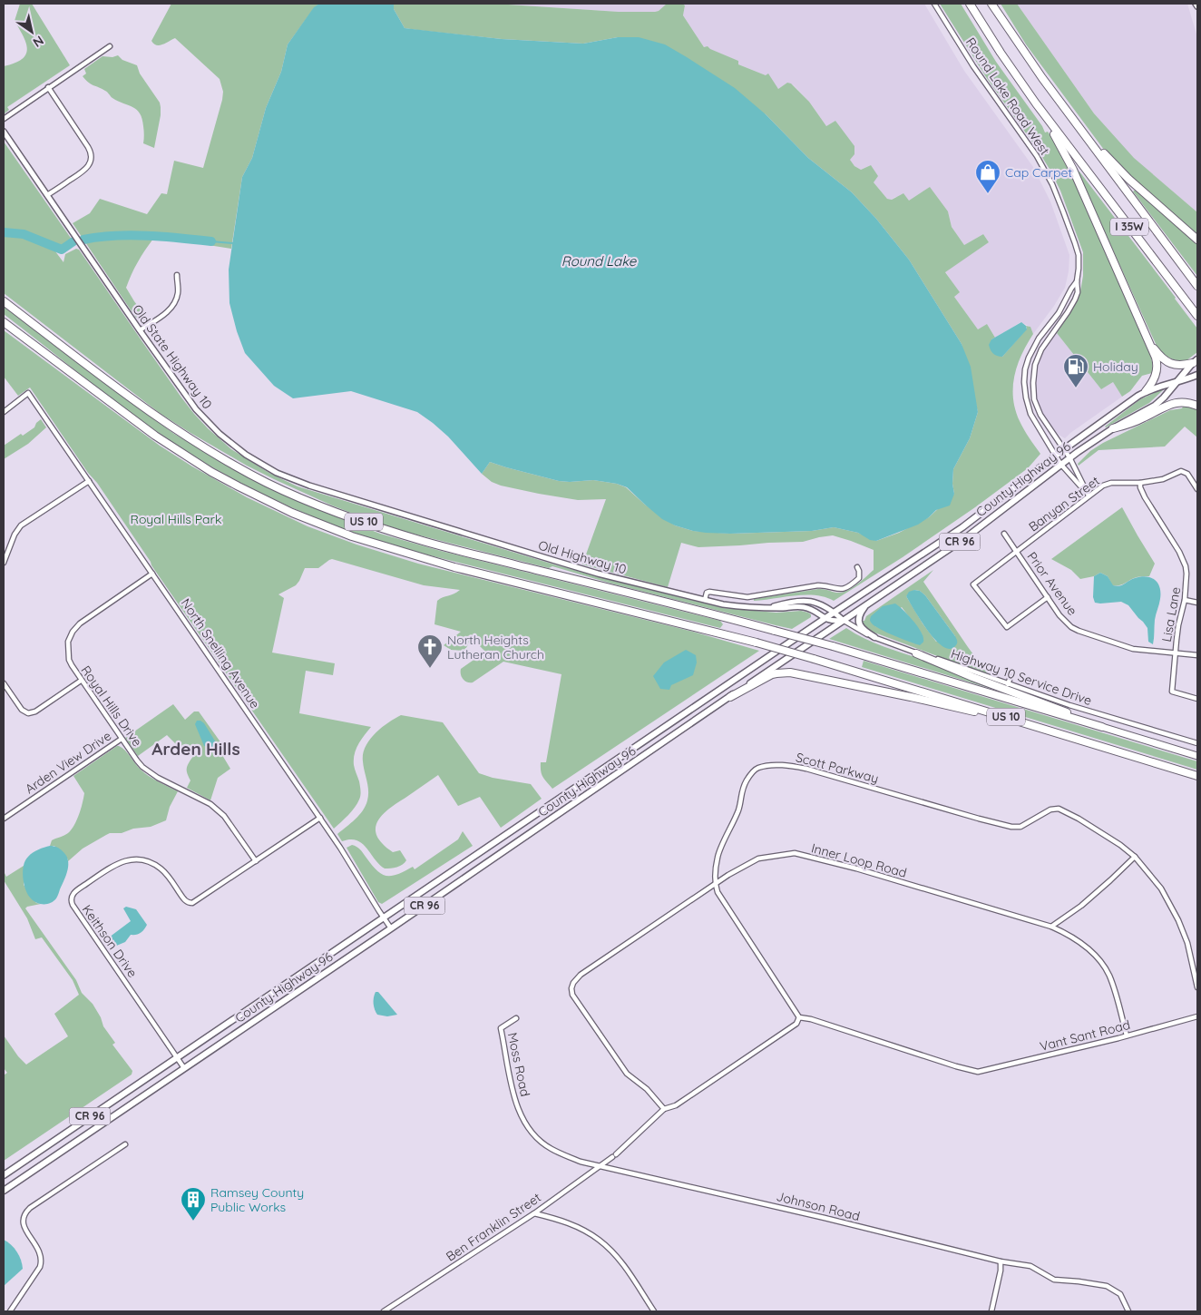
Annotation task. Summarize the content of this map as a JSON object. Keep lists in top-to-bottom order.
{
  "streets": {
    "highway": ["I 35W", "US 10"],
    "main road": ["County Highway 96", "CR 96"],
    "street": [
      "Round Lake Road West",
      "Old State Highway 10",
      "Banyan Street",
      "Old Highway 10",
      "Prior Avenue",
      "Lisa Lane",
      "North Snelling Avenue",
      "Highway 10 Service Drive",
      "Royal Hills Drive",
      "Arden View Drive",
      "Scott Parkway",
      "Inner Loop Road",
      "Keithson Drive",
      "Vant Sant Road",
      "Moss Road",
      "Johnson Road",
      "Ben Franklin Street"
    ]
  },
  "crossings": [
    ["Round Lake Road West", "County Highway 96"],
    ["Round Lake Road West", "Banyan Street"],
    ["Old State Highway 10", "Old Highway 10"],
    ["County Highway 96", "Old Highway 10"],
    ["County Highway 96", "North Snelling Avenue"],
    ["County Highway 96", "Highway 10 Service Drive"],
    ["County Highway 96", "Keithson Drive"],
    ["Banyan Street", "Prior Avenue"],
    ["Banyan Street", "Lisa Lane"],
    ["Old Highway 10", "Highway 10 Service Drive"],
    ["Prior Avenue", "Lisa Lane"],
    ["North Snelling Avenue", "Royal Hills Drive"],
    ["North Snelling Avenue", "Keithson Drive"],
    ["Royal Hills Drive", "Arden View Drive"],
    ["Royal Hills Drive", "Keithson Drive"],
    ["Scott Parkway", "Inner Loop Road"],
    ["Inner Loop Road", "Vant Sant Road"],
    ["Inner Loop Road", "Ben Franklin Street"],
    ["Vant Sant Road", "Ben Franklin Street"],
    ["Moss Road", "Johnson Road"],
    ["Moss Road", "Ben Franklin Street"],
    ["Johnson Road", "Ben Franklin Street"]
  ],
  "districts": ["Arden Hills"],
  "water": ["Round Lake"],
  "parks": ["Royal Hills Park"],
  "places": {
    "shop": ["Cap Carpet"],
    "fuel station": ["Holiday"],
    "church": ["North Heights Lutheran Church"],
    "building": ["Ramsey County Public Works"]
  },
  "north": "bottom right"
}
